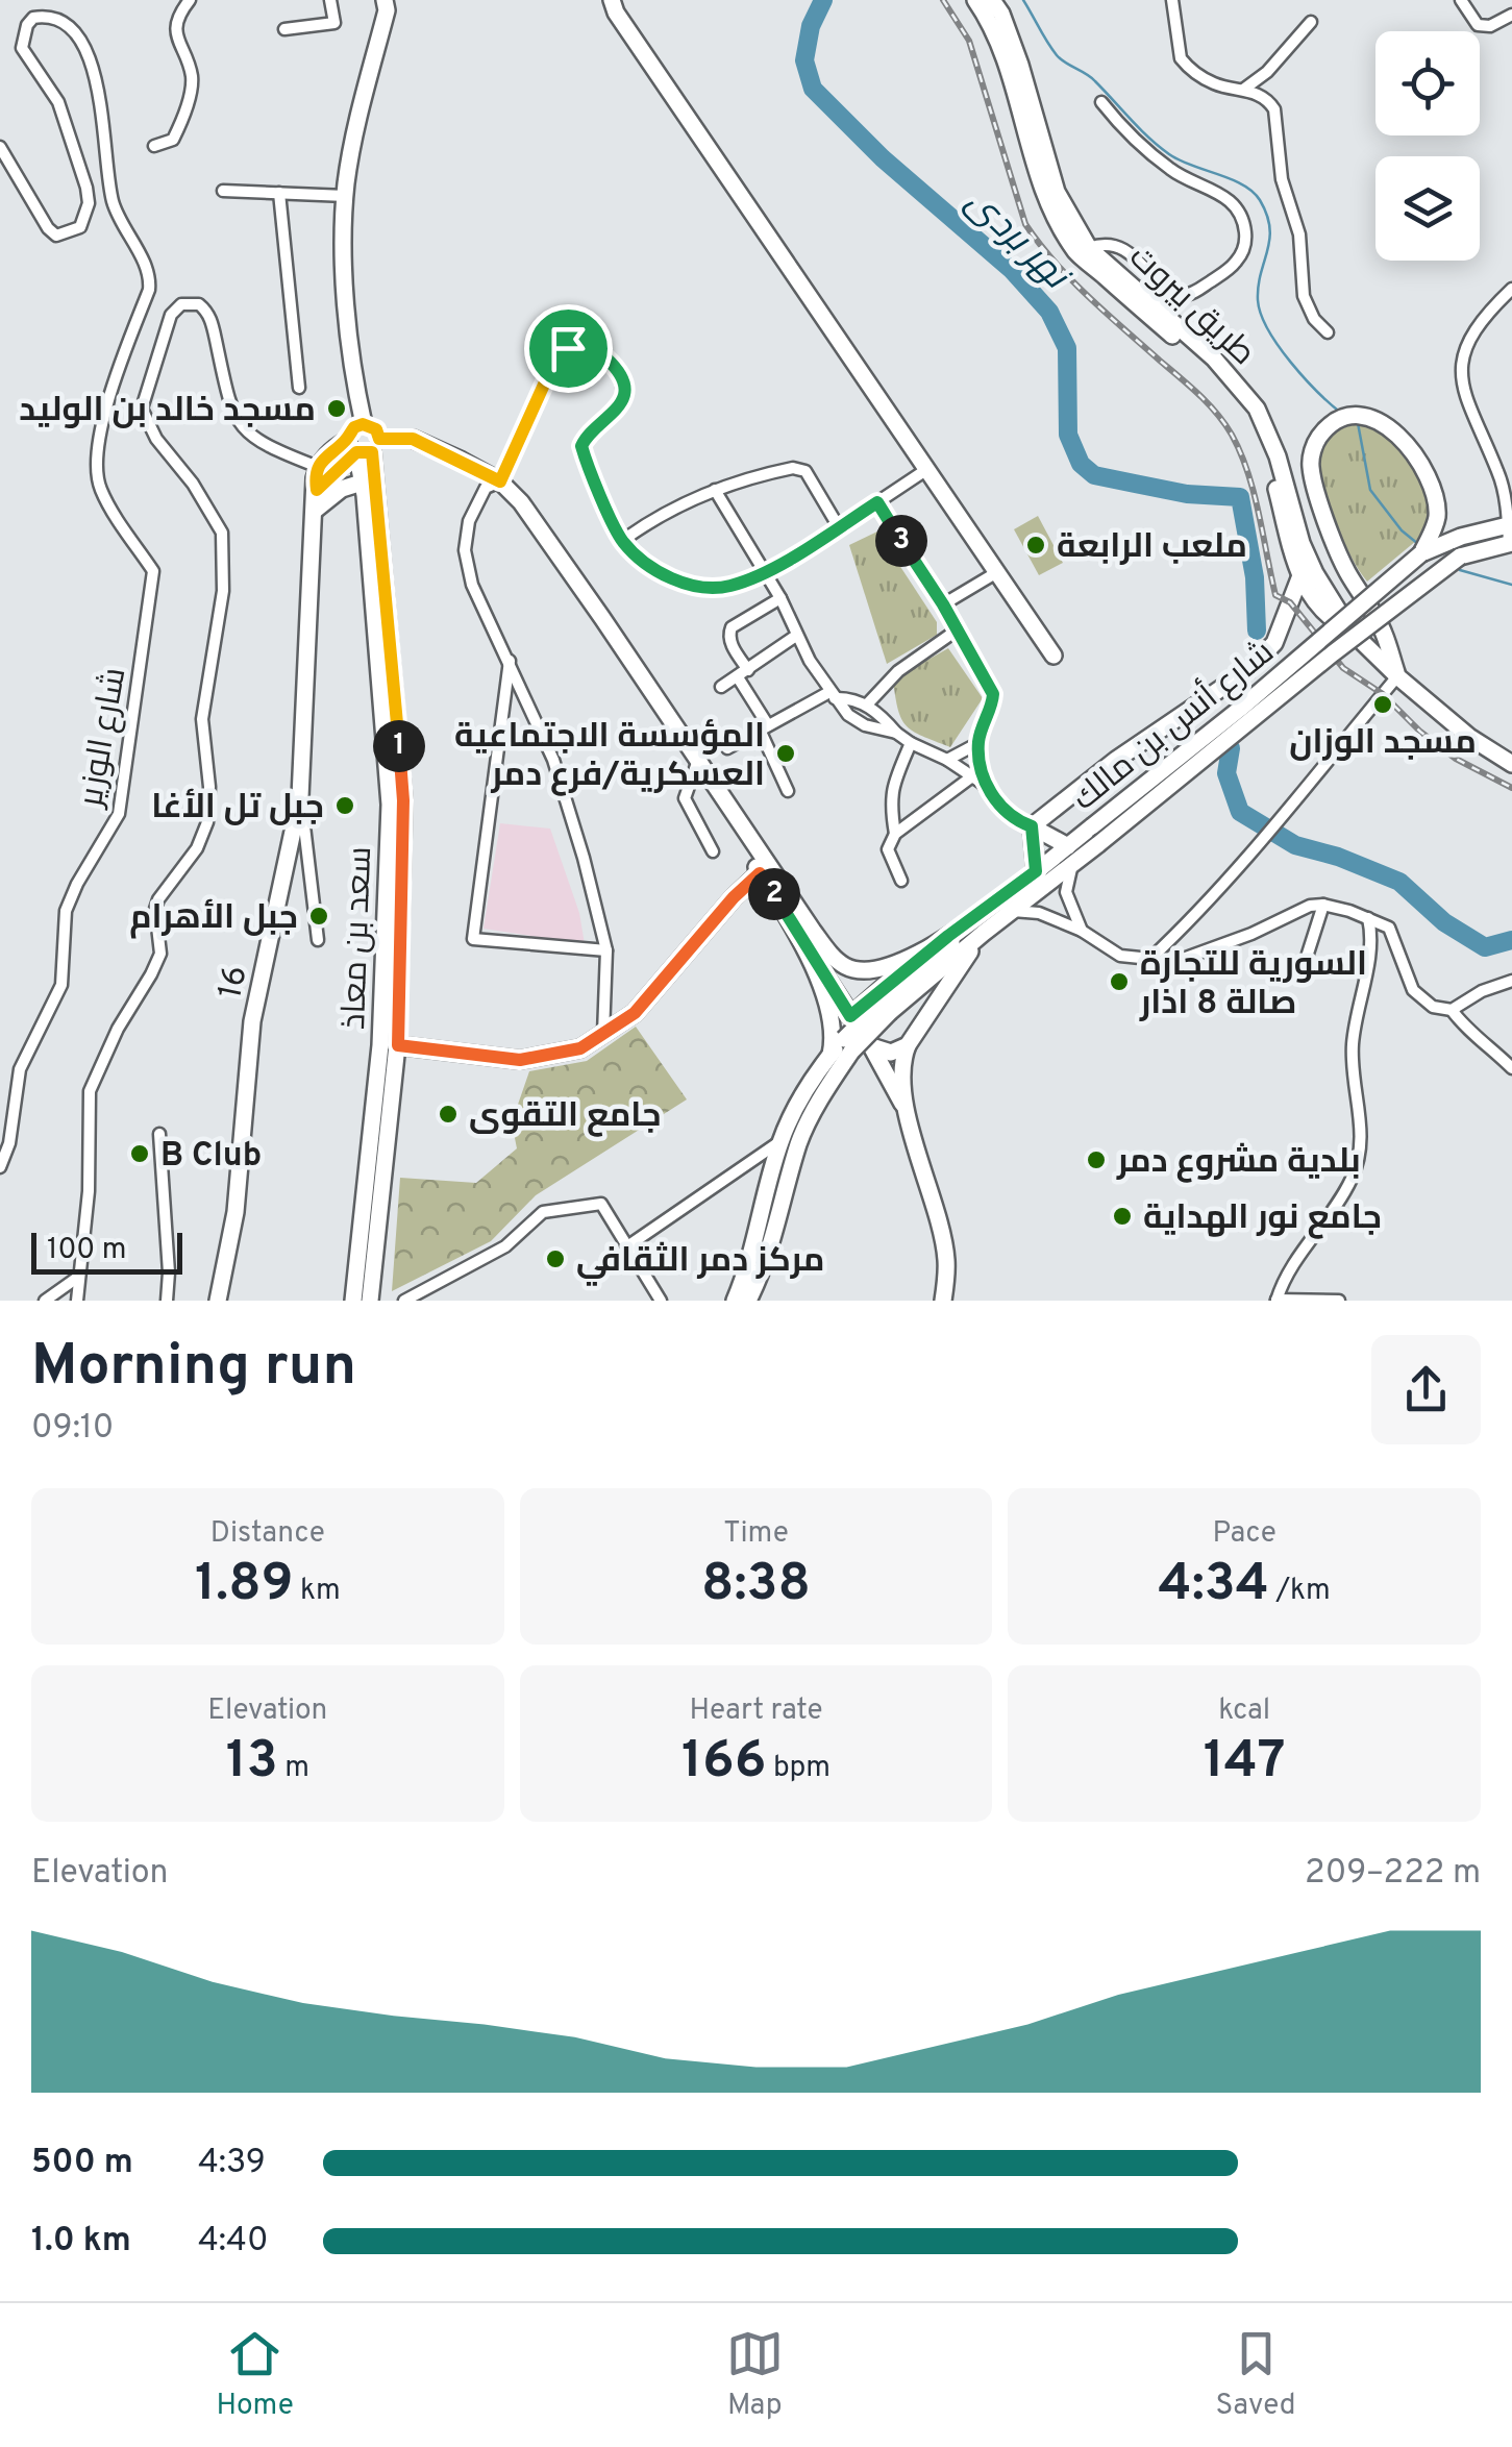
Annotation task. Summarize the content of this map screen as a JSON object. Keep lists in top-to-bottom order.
{
  "streets": {
    "street": [
      "طريق بيروت",
      "شارع أنس بن مالك",
      "شارع الوزير",
      "سعد بن معاذ",
      "16"
    ]
  },
  "water": ["نهر بردى"],
  "places": [
    "مسجد خالد بن الوليد",
    "ملعب الرابعة",
    "مسجد الوزان",
    "المؤسسة الاجتماعية العسكرية/فرع دمر",
    "جبل تل الأغا",
    "جبل الأهرام",
    "السورية للتجارة صالة 8 اذار",
    "جامع التقوى",
    "B Club",
    "بلدية مشروع دمر",
    "جامع نور الهداية",
    "مركز دمر الثقافي"
  ],
  "scale_bar": "100 m",
  "page": {
    "pins": ["3", "1", "2"],
    "scale": "100 m",
    "heading": ["Morning run", "09:10"],
    "stats": [
      ["Distance", "1.89 km"],
      ["Time", "8:38"],
      ["Pace", "4:34 /km"],
      ["Elevation", "13 m"],
      ["Heart rate", "166 bpm"],
      ["kcal", "147"]
    ],
    "chart": ["Elevation", "209–222 m"],
    "list": [
      {
        "name": "500 m",
        "note": "4:39"
      },
      {
        "name": "1.0 km",
        "note": "4:40"
      }
    ],
    "tabs": ["Home", "Map", "Saved"]
  }
}
